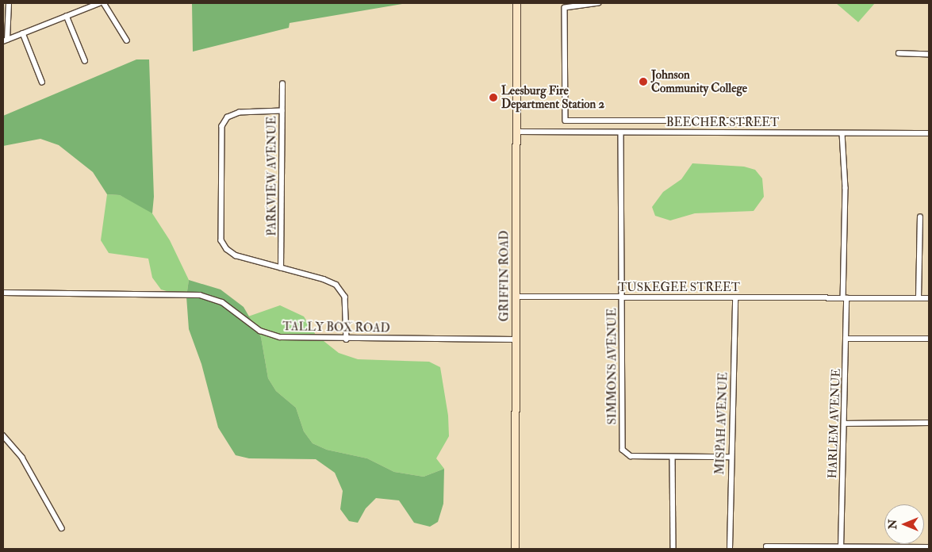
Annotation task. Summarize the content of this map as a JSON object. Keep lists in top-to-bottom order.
{
  "streets": {
    "street": [
      "BEECHER STREET",
      "PARKVIEW AVENUE",
      "GRIFFIN ROAD",
      "TUSKEGEE STREET",
      "TALLY BOX ROAD",
      "SIMMONS AVENUE",
      "MISPAH AVENUE",
      "HARLEM AVENUE"
    ]
  },
  "crossings": [
    ["BEECHER STREET", "GRIFFIN ROAD"],
    ["BEECHER STREET", "SIMMONS AVENUE"],
    ["BEECHER STREET", "HARLEM AVENUE"],
    ["GRIFFIN ROAD", "TUSKEGEE STREET"],
    ["GRIFFIN ROAD", "TALLY BOX ROAD"],
    ["TUSKEGEE STREET", "SIMMONS AVENUE"],
    ["TUSKEGEE STREET", "MISPAH AVENUE"],
    ["TUSKEGEE STREET", "HARLEM AVENUE"]
  ],
  "places": ["Johnson Community College", "Leesburg Fire Department Station 2"],
  "north": "left"
}
